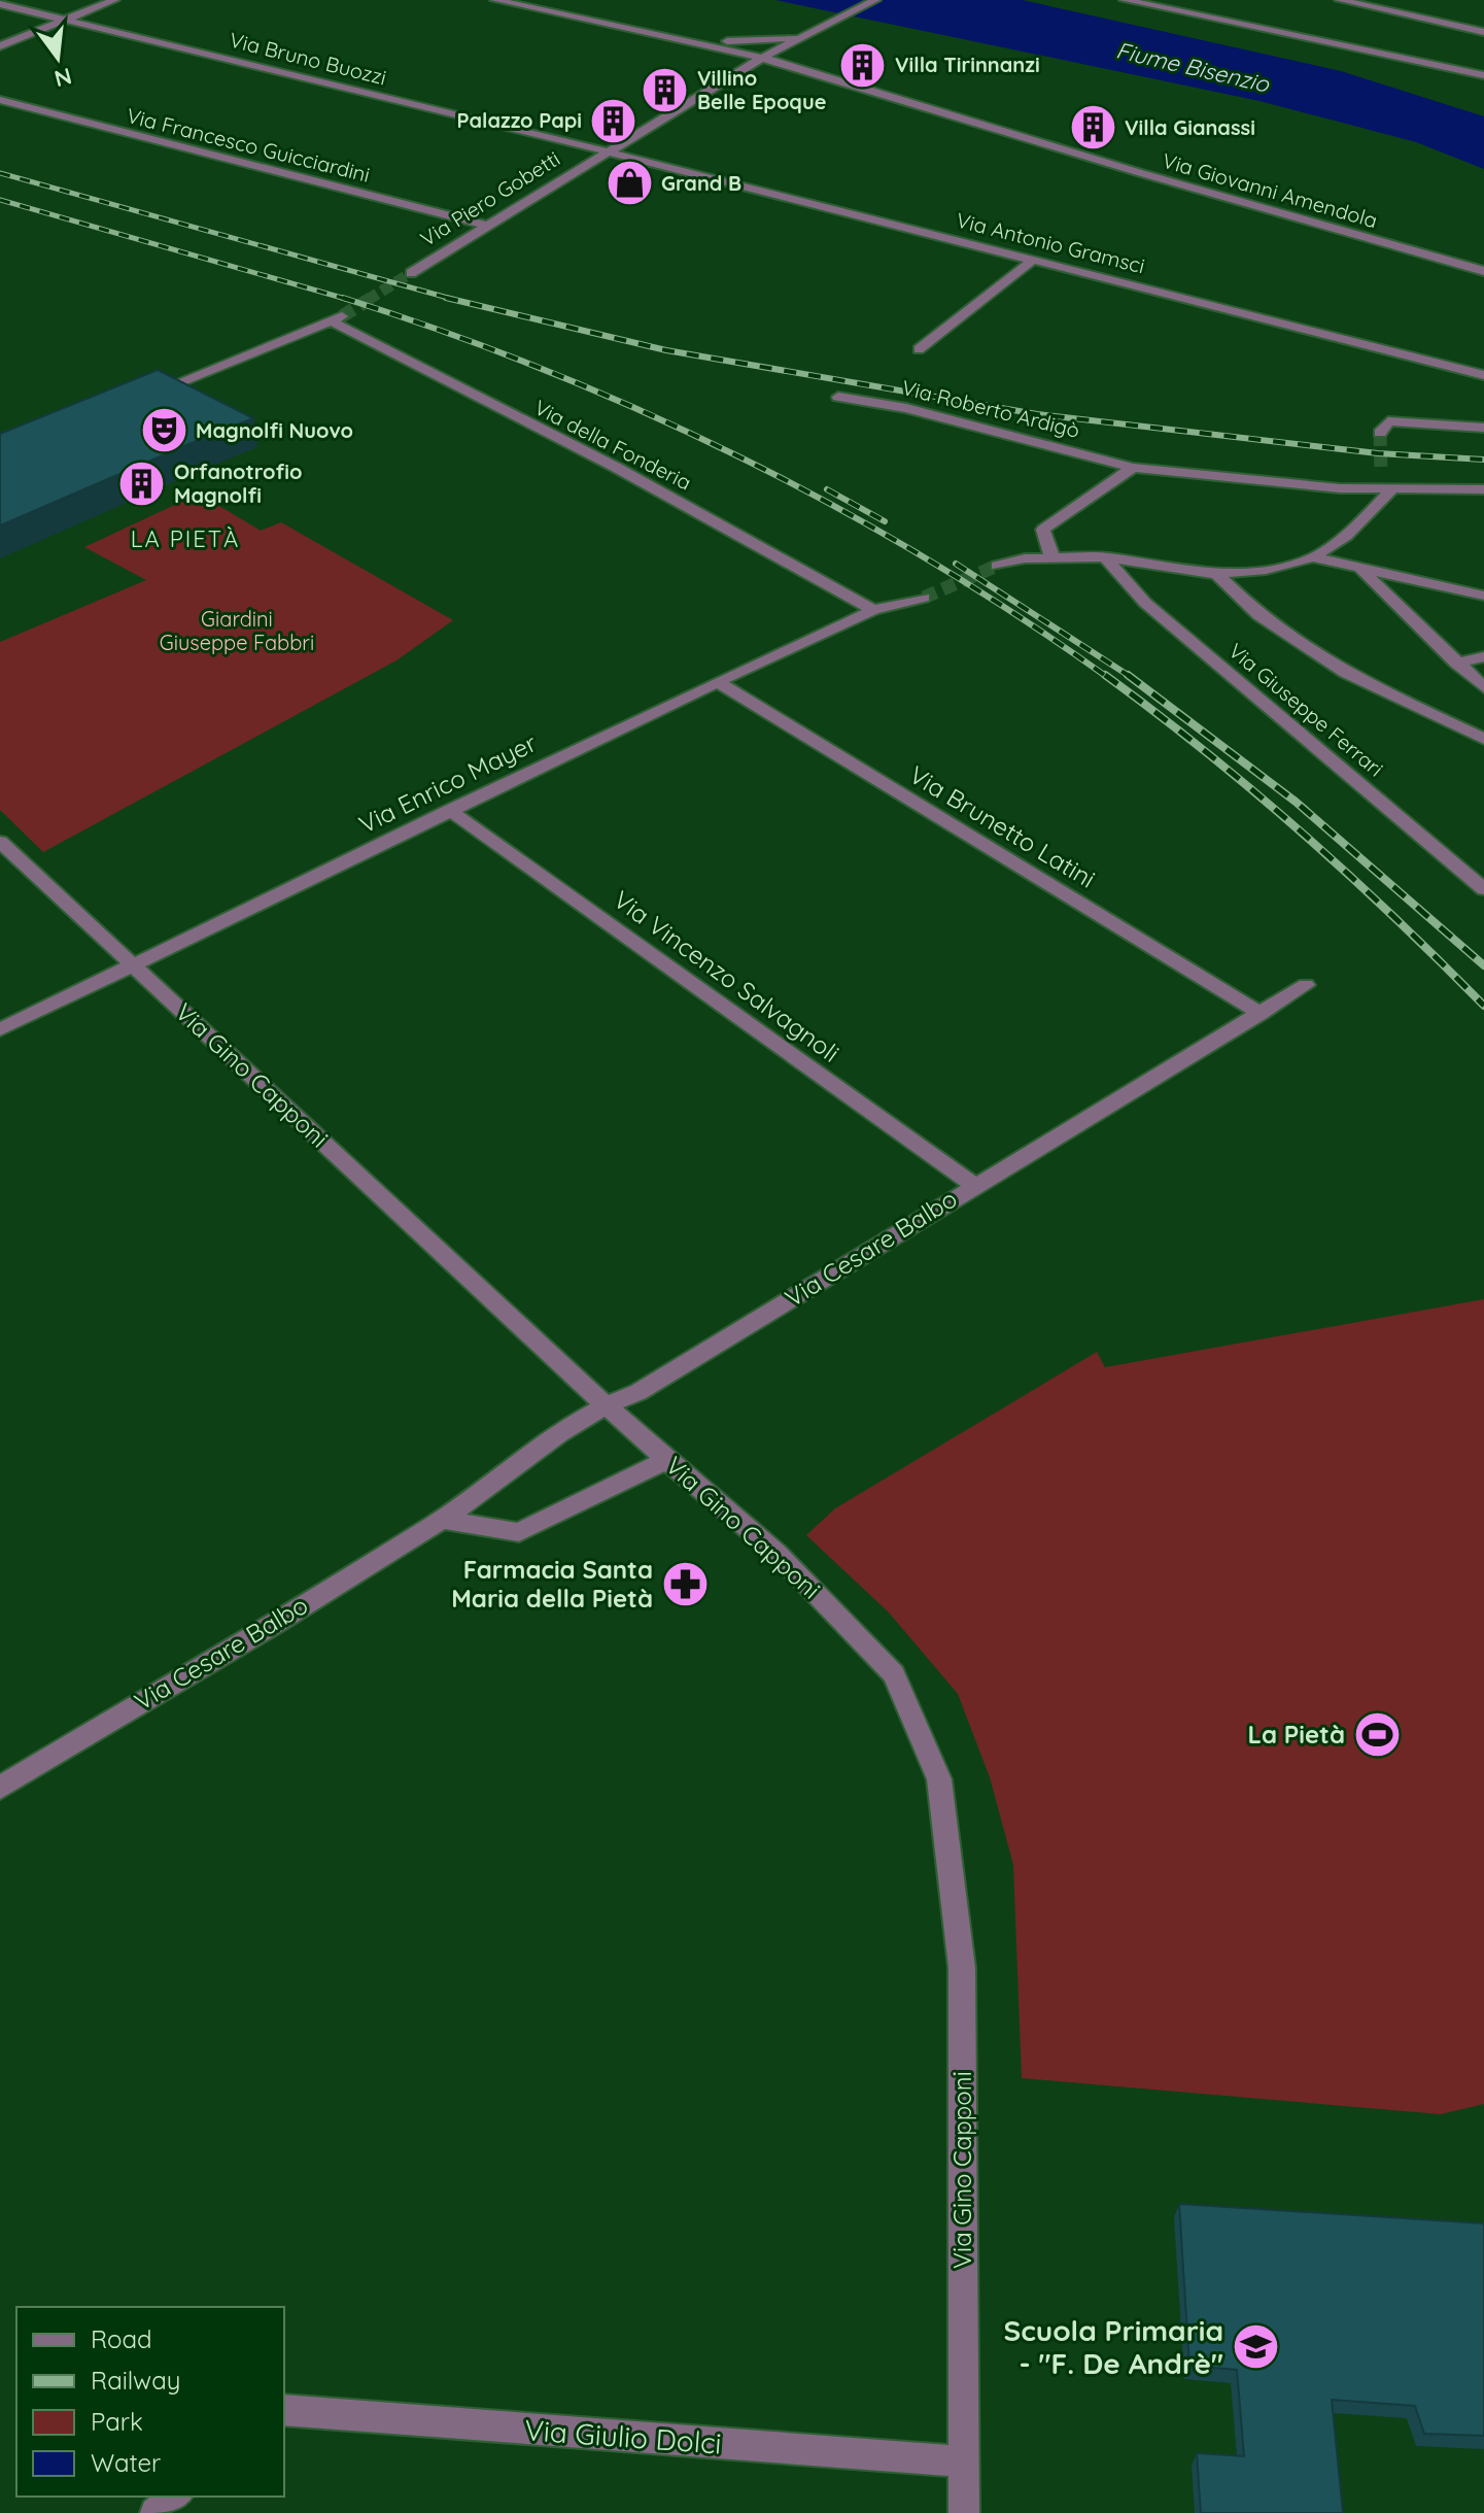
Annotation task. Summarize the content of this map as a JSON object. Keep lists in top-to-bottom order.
{
  "streets": {
    "street": [
      "Via Bruno Buozzi",
      "Via Francesco Guicciardini",
      "Via Giovanni Amendola",
      "Via Piero Gobetti",
      "Via Antonio Gramsci",
      "Via Roberto Ardigò",
      "Via della Fonderia",
      "Via Giuseppe Ferrari",
      "Via Enrico Mayer",
      "Via Brunetto Latini",
      "Via Vincenzo Salvagnoli",
      "Via Gino Capponi",
      "Via Cesare Balbo",
      "Via Giulio Dolci"
    ]
  },
  "crossings": [
    ["Via Bruno Buozzi", "Via Piero Gobetti"],
    ["Via Bruno Buozzi", "Via Antonio Gramsci"],
    ["Via Francesco Guicciardini", "Via Piero Gobetti"],
    ["Via Giovanni Amendola", "Via Piero Gobetti"],
    ["Via Piero Gobetti", "Via Antonio Gramsci"],
    ["Via della Fonderia", "Via Enrico Mayer"],
    ["Via Enrico Mayer", "Via Brunetto Latini"],
    ["Via Enrico Mayer", "Via Vincenzo Salvagnoli"],
    ["Via Enrico Mayer", "Via Gino Capponi"],
    ["Via Brunetto Latini", "Via Cesare Balbo"],
    ["Via Vincenzo Salvagnoli", "Via Cesare Balbo"],
    ["Via Gino Capponi", "Via Cesare Balbo"],
    ["Via Gino Capponi", "Via Giulio Dolci"]
  ],
  "districts": ["LA PIETÀ"],
  "water": ["Fiume Bisenzio"],
  "parks": ["Giardini Giuseppe Fabbri"],
  "places": {
    "building": [
      "Villa Tirinnanzi",
      "Villino Belle Epoque",
      "Palazzo Papi",
      "Villa Gianassi",
      "Orfanotrofio Magnolfi"
    ],
    "shop": ["Grand B"],
    "theatre": ["Magnolfi Nuovo"],
    "pharmacy": ["Farmacia Santa Maria della Pietà"],
    "sports": ["La Pietà"],
    "school or university": ["Scuola Primaria - \"F. De Andrè\""]
  },
  "legend": [
    "Road",
    "Railway",
    "Park",
    "Water"
  ],
  "north": "bottom"
}
